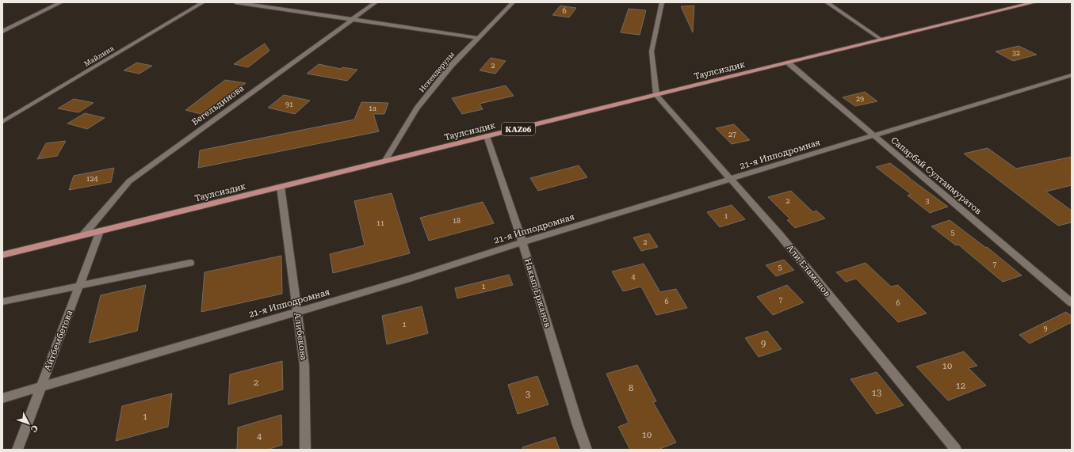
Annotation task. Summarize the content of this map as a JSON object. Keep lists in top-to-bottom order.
{
  "streets": {
    "main road": ["Таулсиздик", "KAZ06"],
    "street": [
      "Майлина",
      "Искендерулы",
      "Бегельдинова",
      "21-я Ипподромная",
      "Сапарбай Султанмуратов",
      "Али Еламанов",
      "Накып Ержанов",
      "Алибекова",
      "Айтбембетова"
    ]
  },
  "crossings": [
    ["Таулсиздик", "Искендерулы"],
    ["Таулсиздик", "Бегельдинова"],
    ["Таулсиздик", "Сапарбай Султанмуратов"],
    ["Таулсиздик", "Али Еламанов"],
    ["Таулсиздик", "Накып Ержанов"],
    ["Таулсиздик", "Алибекова"],
    ["Таулсиздик", "Айтбембетова"],
    ["21-я Ипподромная", "Сапарбай Султанмуратов"],
    ["21-я Ипподромная", "Али Еламанов"],
    ["21-я Ипподромная", "Накып Ержанов"],
    ["21-я Ипподромная", "Алибекова"],
    ["21-я Ипподромная", "Айтбембетова"]
  ],
  "house_numbers": [
    "6",
    "32",
    "2",
    "29",
    "91",
    "1а",
    "27",
    "124",
    "2",
    "3",
    "1",
    "18",
    "11",
    "5",
    "2",
    "7",
    "5",
    "4",
    "1",
    "7",
    "6",
    "6",
    "1",
    "9",
    "9",
    "10",
    "2",
    "12",
    "8",
    "13",
    "3",
    "1",
    "10",
    "4"
  ],
  "north": "bottom right"
}
